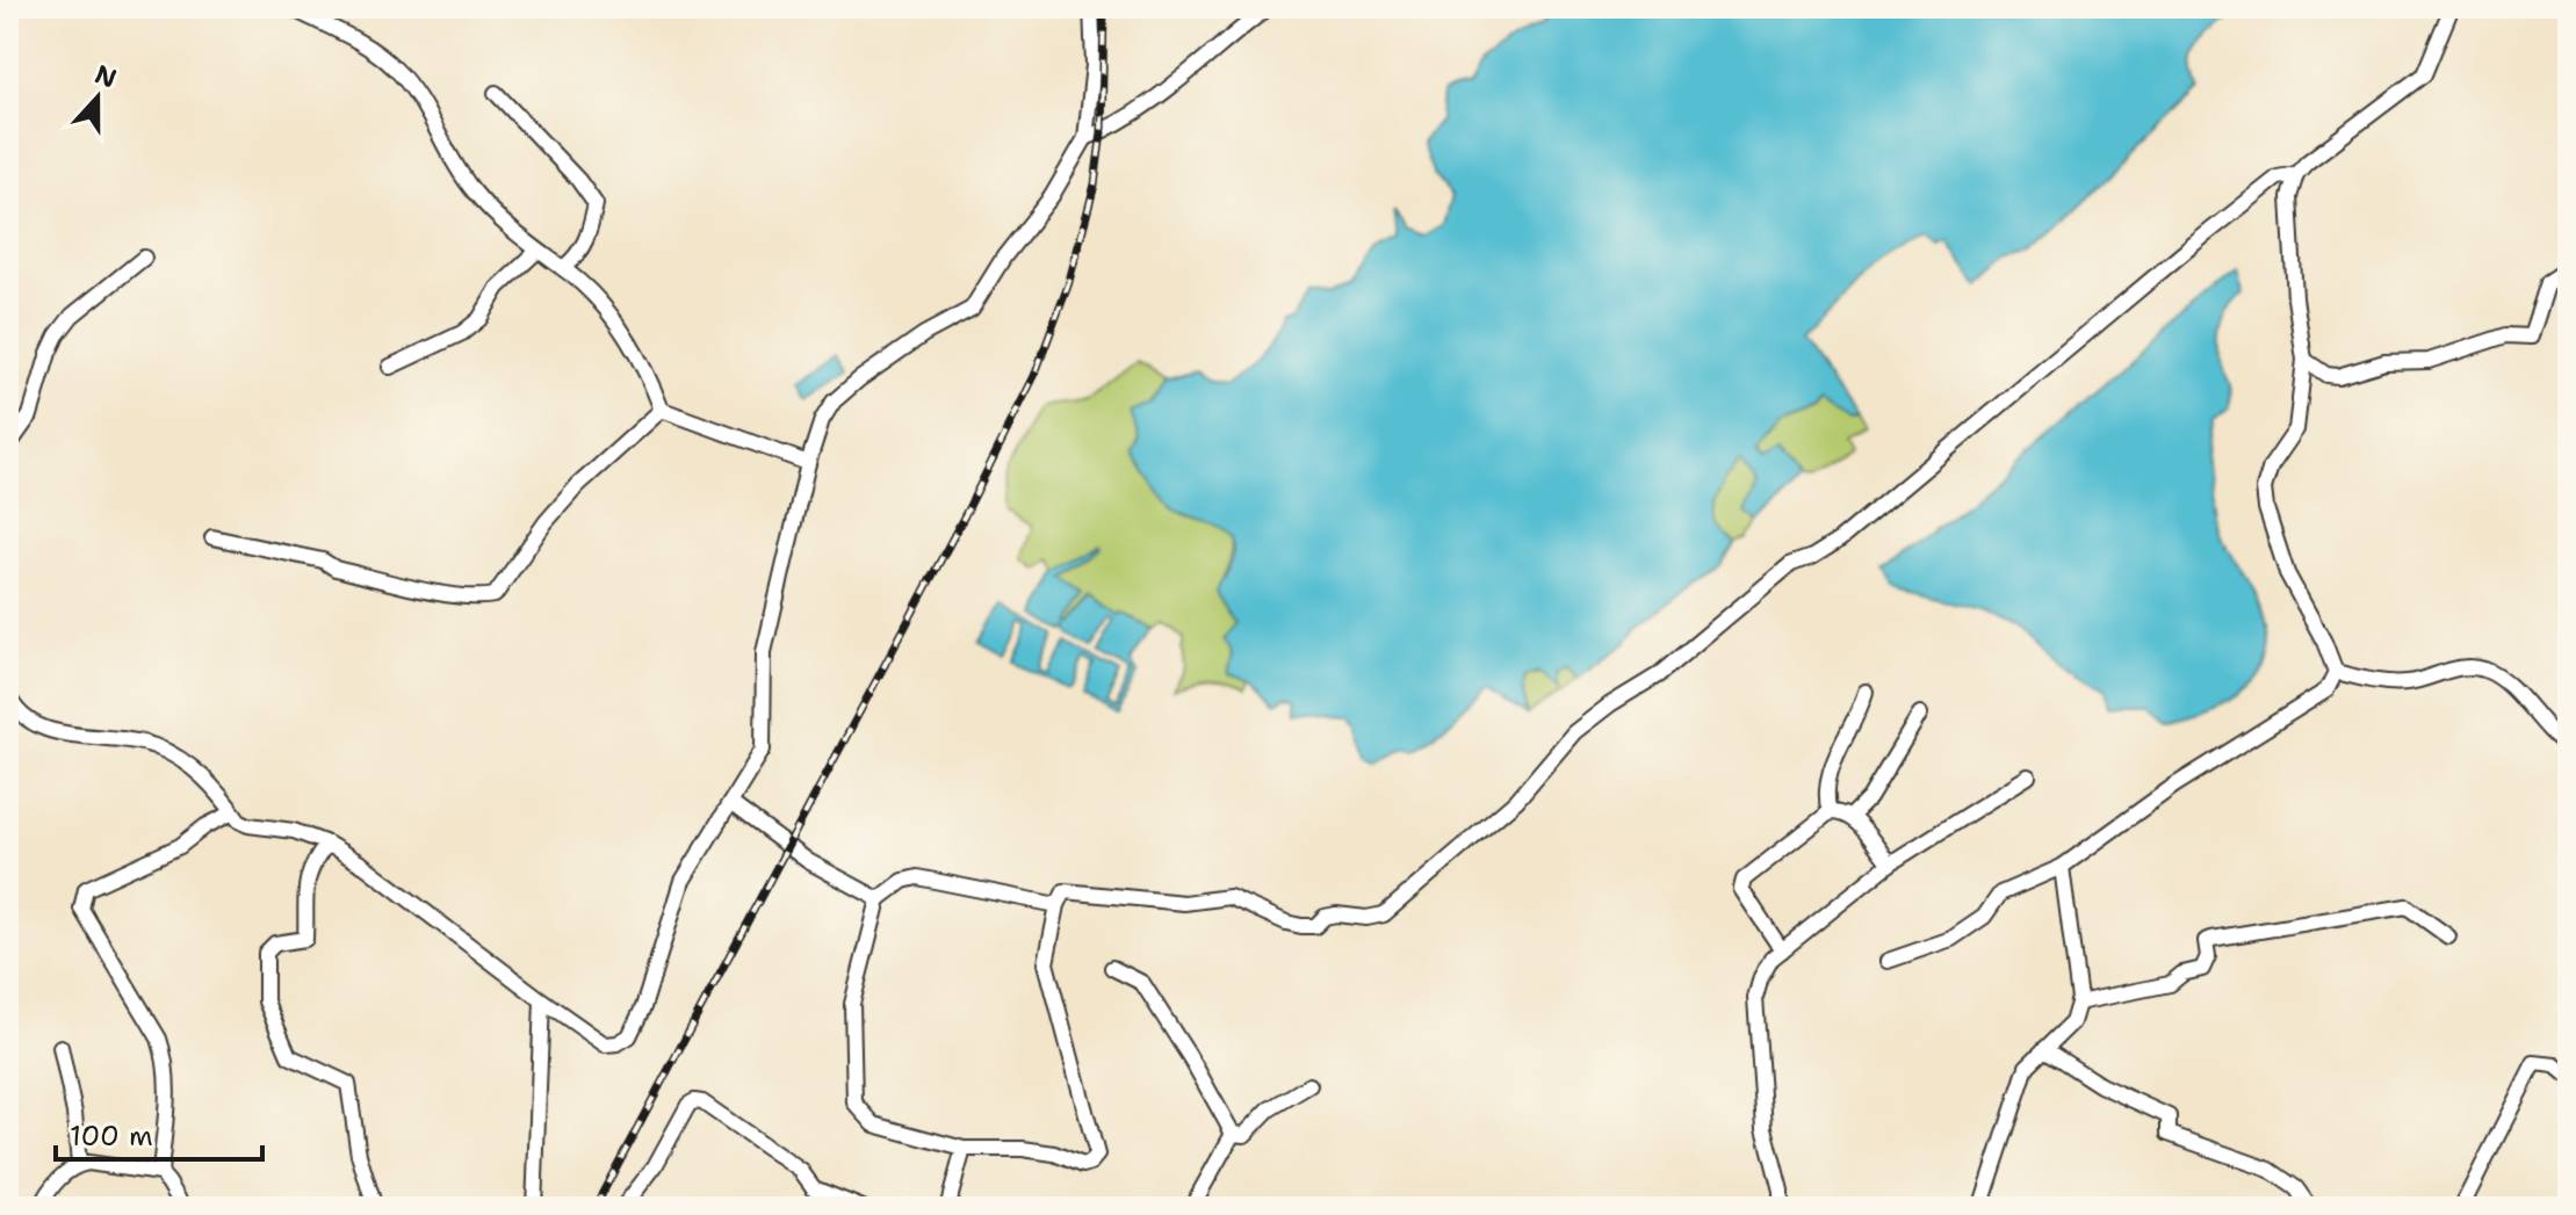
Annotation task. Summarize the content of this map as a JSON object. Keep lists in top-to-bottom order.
{
  "scale_bar": "100 m",
  "north": "top"
}
